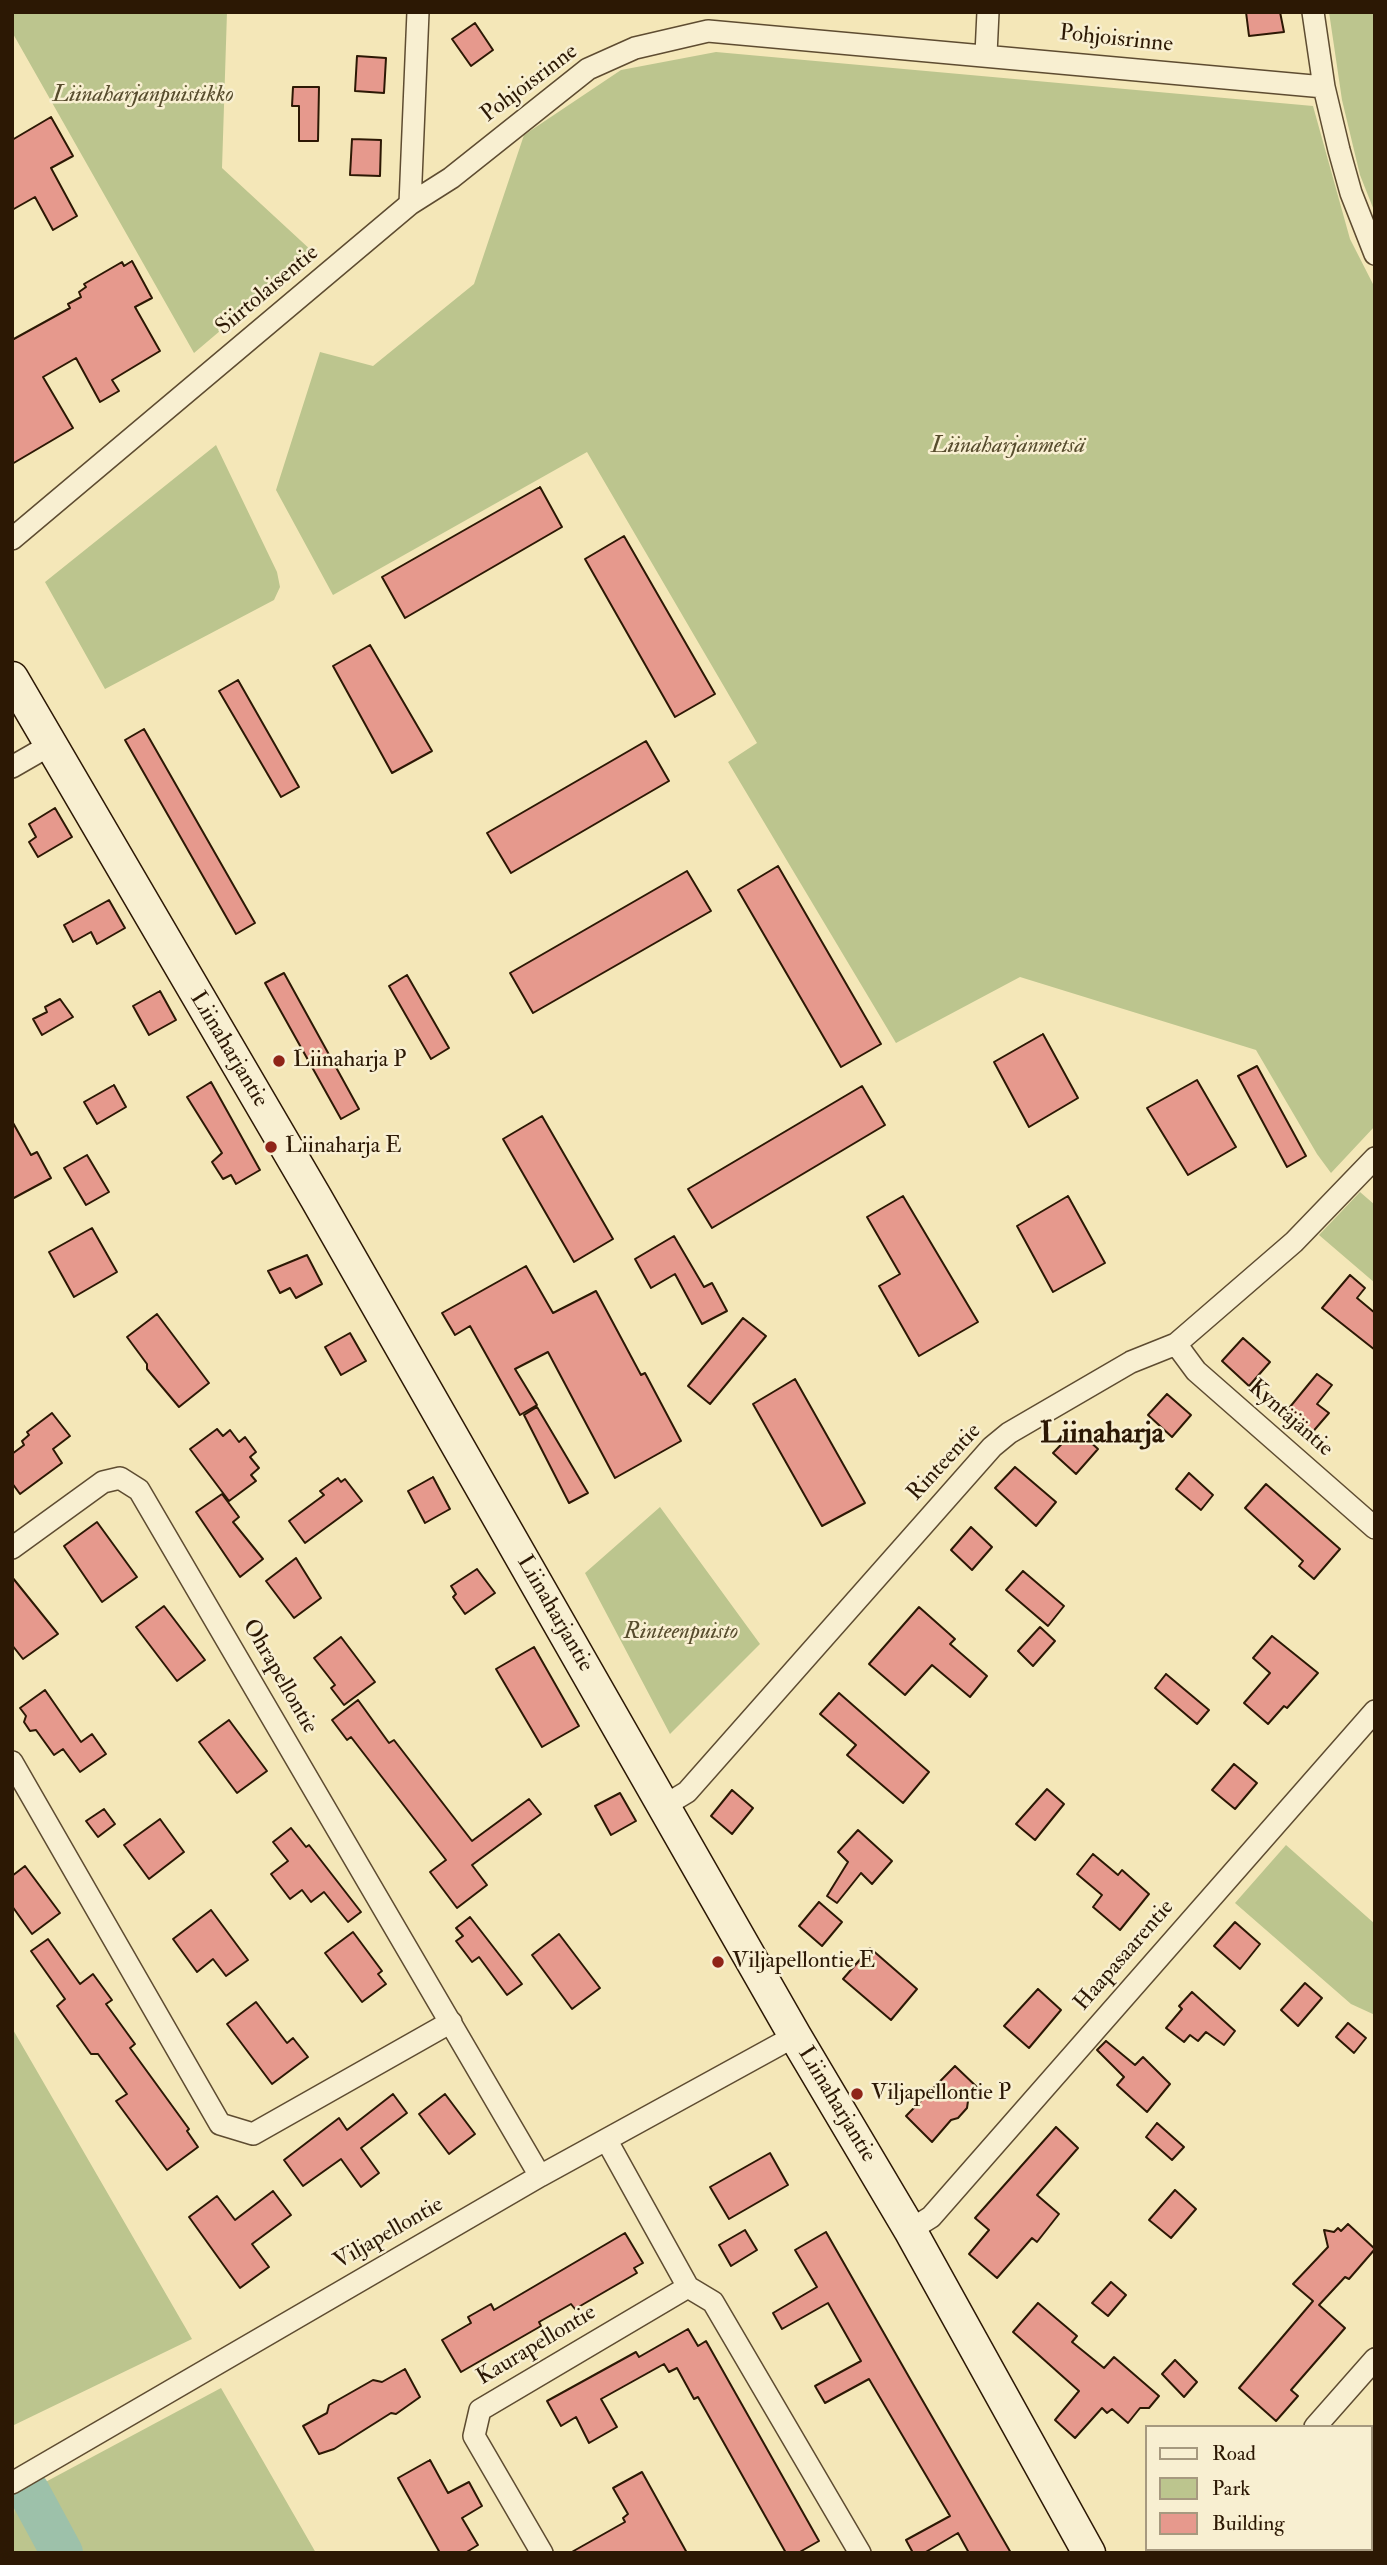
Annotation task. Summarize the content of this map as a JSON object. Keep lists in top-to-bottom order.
{
  "streets": {
    "main road": ["Liinaharjantie"],
    "street": [
      "Pohjoisrinne",
      "Siirtolaisentie",
      "Kyntäjäntie",
      "Rinteentie",
      "Ohrapellontie",
      "Haapasaarentie",
      "Viljapellontie",
      "Kaurapellontie"
    ]
  },
  "crossings": [
    ["Pohjoisrinne", "Siirtolaisentie"],
    ["Liinaharjantie", "Rinteentie"],
    ["Liinaharjantie", "Haapasaarentie"],
    ["Liinaharjantie", "Viljapellontie"],
    ["Kyntäjäntie", "Rinteentie"],
    ["Ohrapellontie", "Viljapellontie"]
  ],
  "districts": ["Liinaharja"],
  "parks": ["Liinaharjanpuistikko", "Liinaharjanmetsä", "Rinteenpuisto"],
  "places": [
    "Liinaharja P",
    "Liinaharja E",
    "Viljapellontie E",
    "Viljapellontie P"
  ],
  "legend": ["Road", "Park", "Building"]
}
